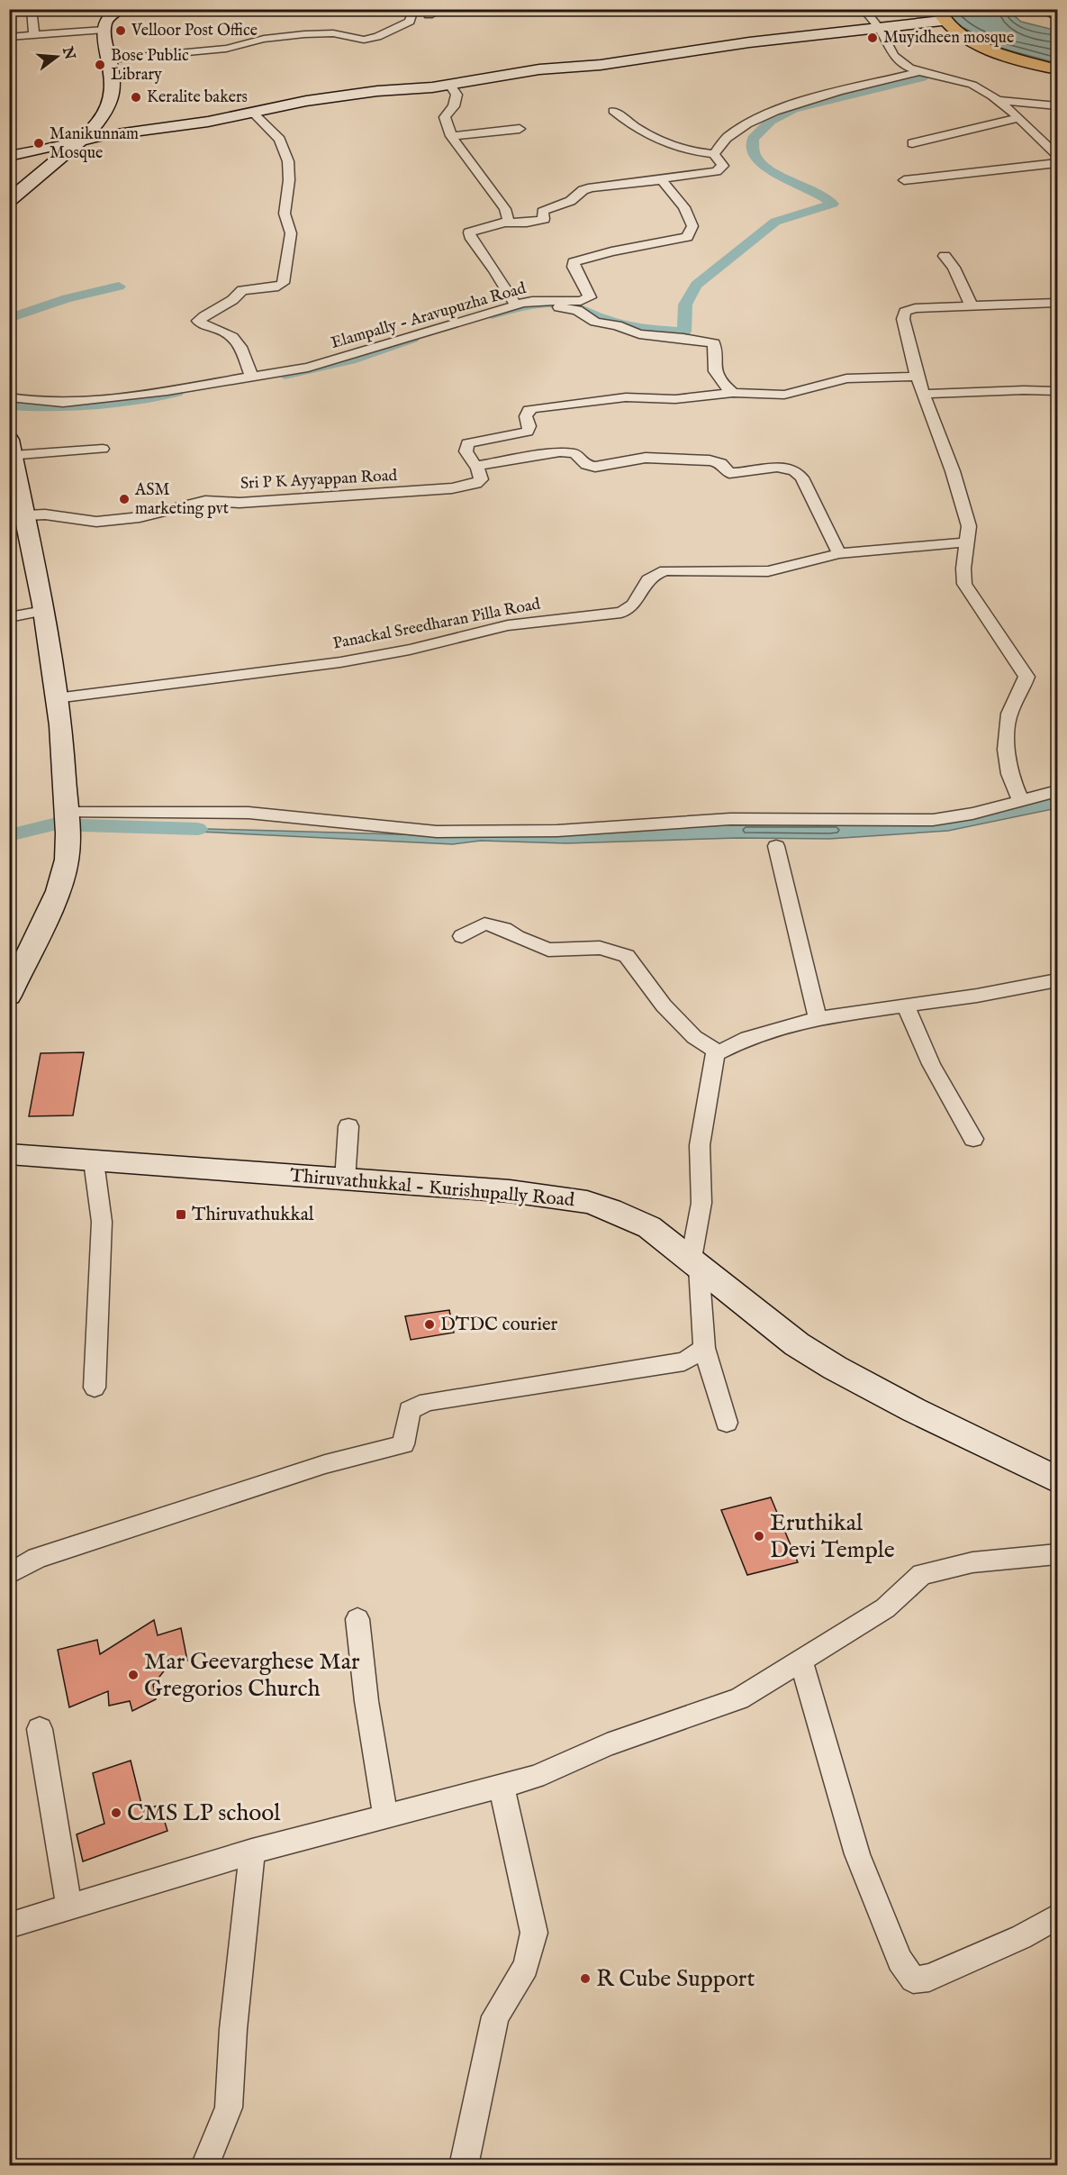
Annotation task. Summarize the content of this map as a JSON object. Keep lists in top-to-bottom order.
{
  "streets": {
    "main road": ["Thiruvathukkal - Kurishupally Road"],
    "street": ["Elampally - Aravupuzha Road", "Sri P K Ayyappan Road", "Panackal Sreedharan Pilla Road"]
  },
  "places": {
    "other": [
      "Velloor Post Office",
      "Muyidheen mosque",
      "Bose Public Library",
      "Keralite bakers",
      "Manikunnam Mosque",
      "ASM marketing pvt",
      "DTDC courier",
      "Eruthikal Devi Temple",
      "Mar Geevarghese Mar Gregorios Church",
      "CMS LP school",
      "R Cube Support"
    ],
    "transit": ["Thiruvathukkal"]
  },
  "north": "right"
}
